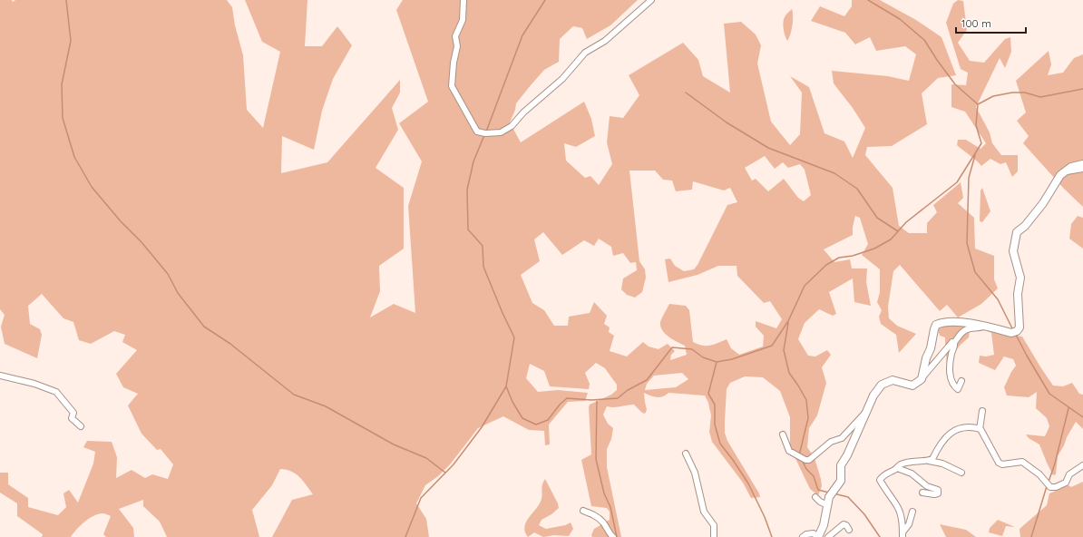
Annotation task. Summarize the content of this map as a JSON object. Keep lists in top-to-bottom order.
{
  "scale_bar": "100 m"
}
